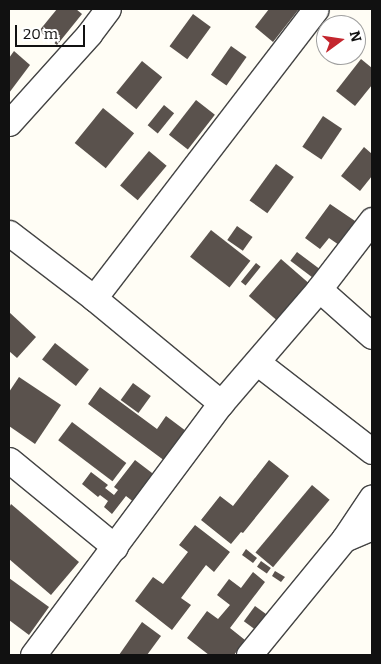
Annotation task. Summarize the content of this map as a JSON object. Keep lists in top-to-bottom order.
{
  "scale_bar": "20 m",
  "north": "right"
}
